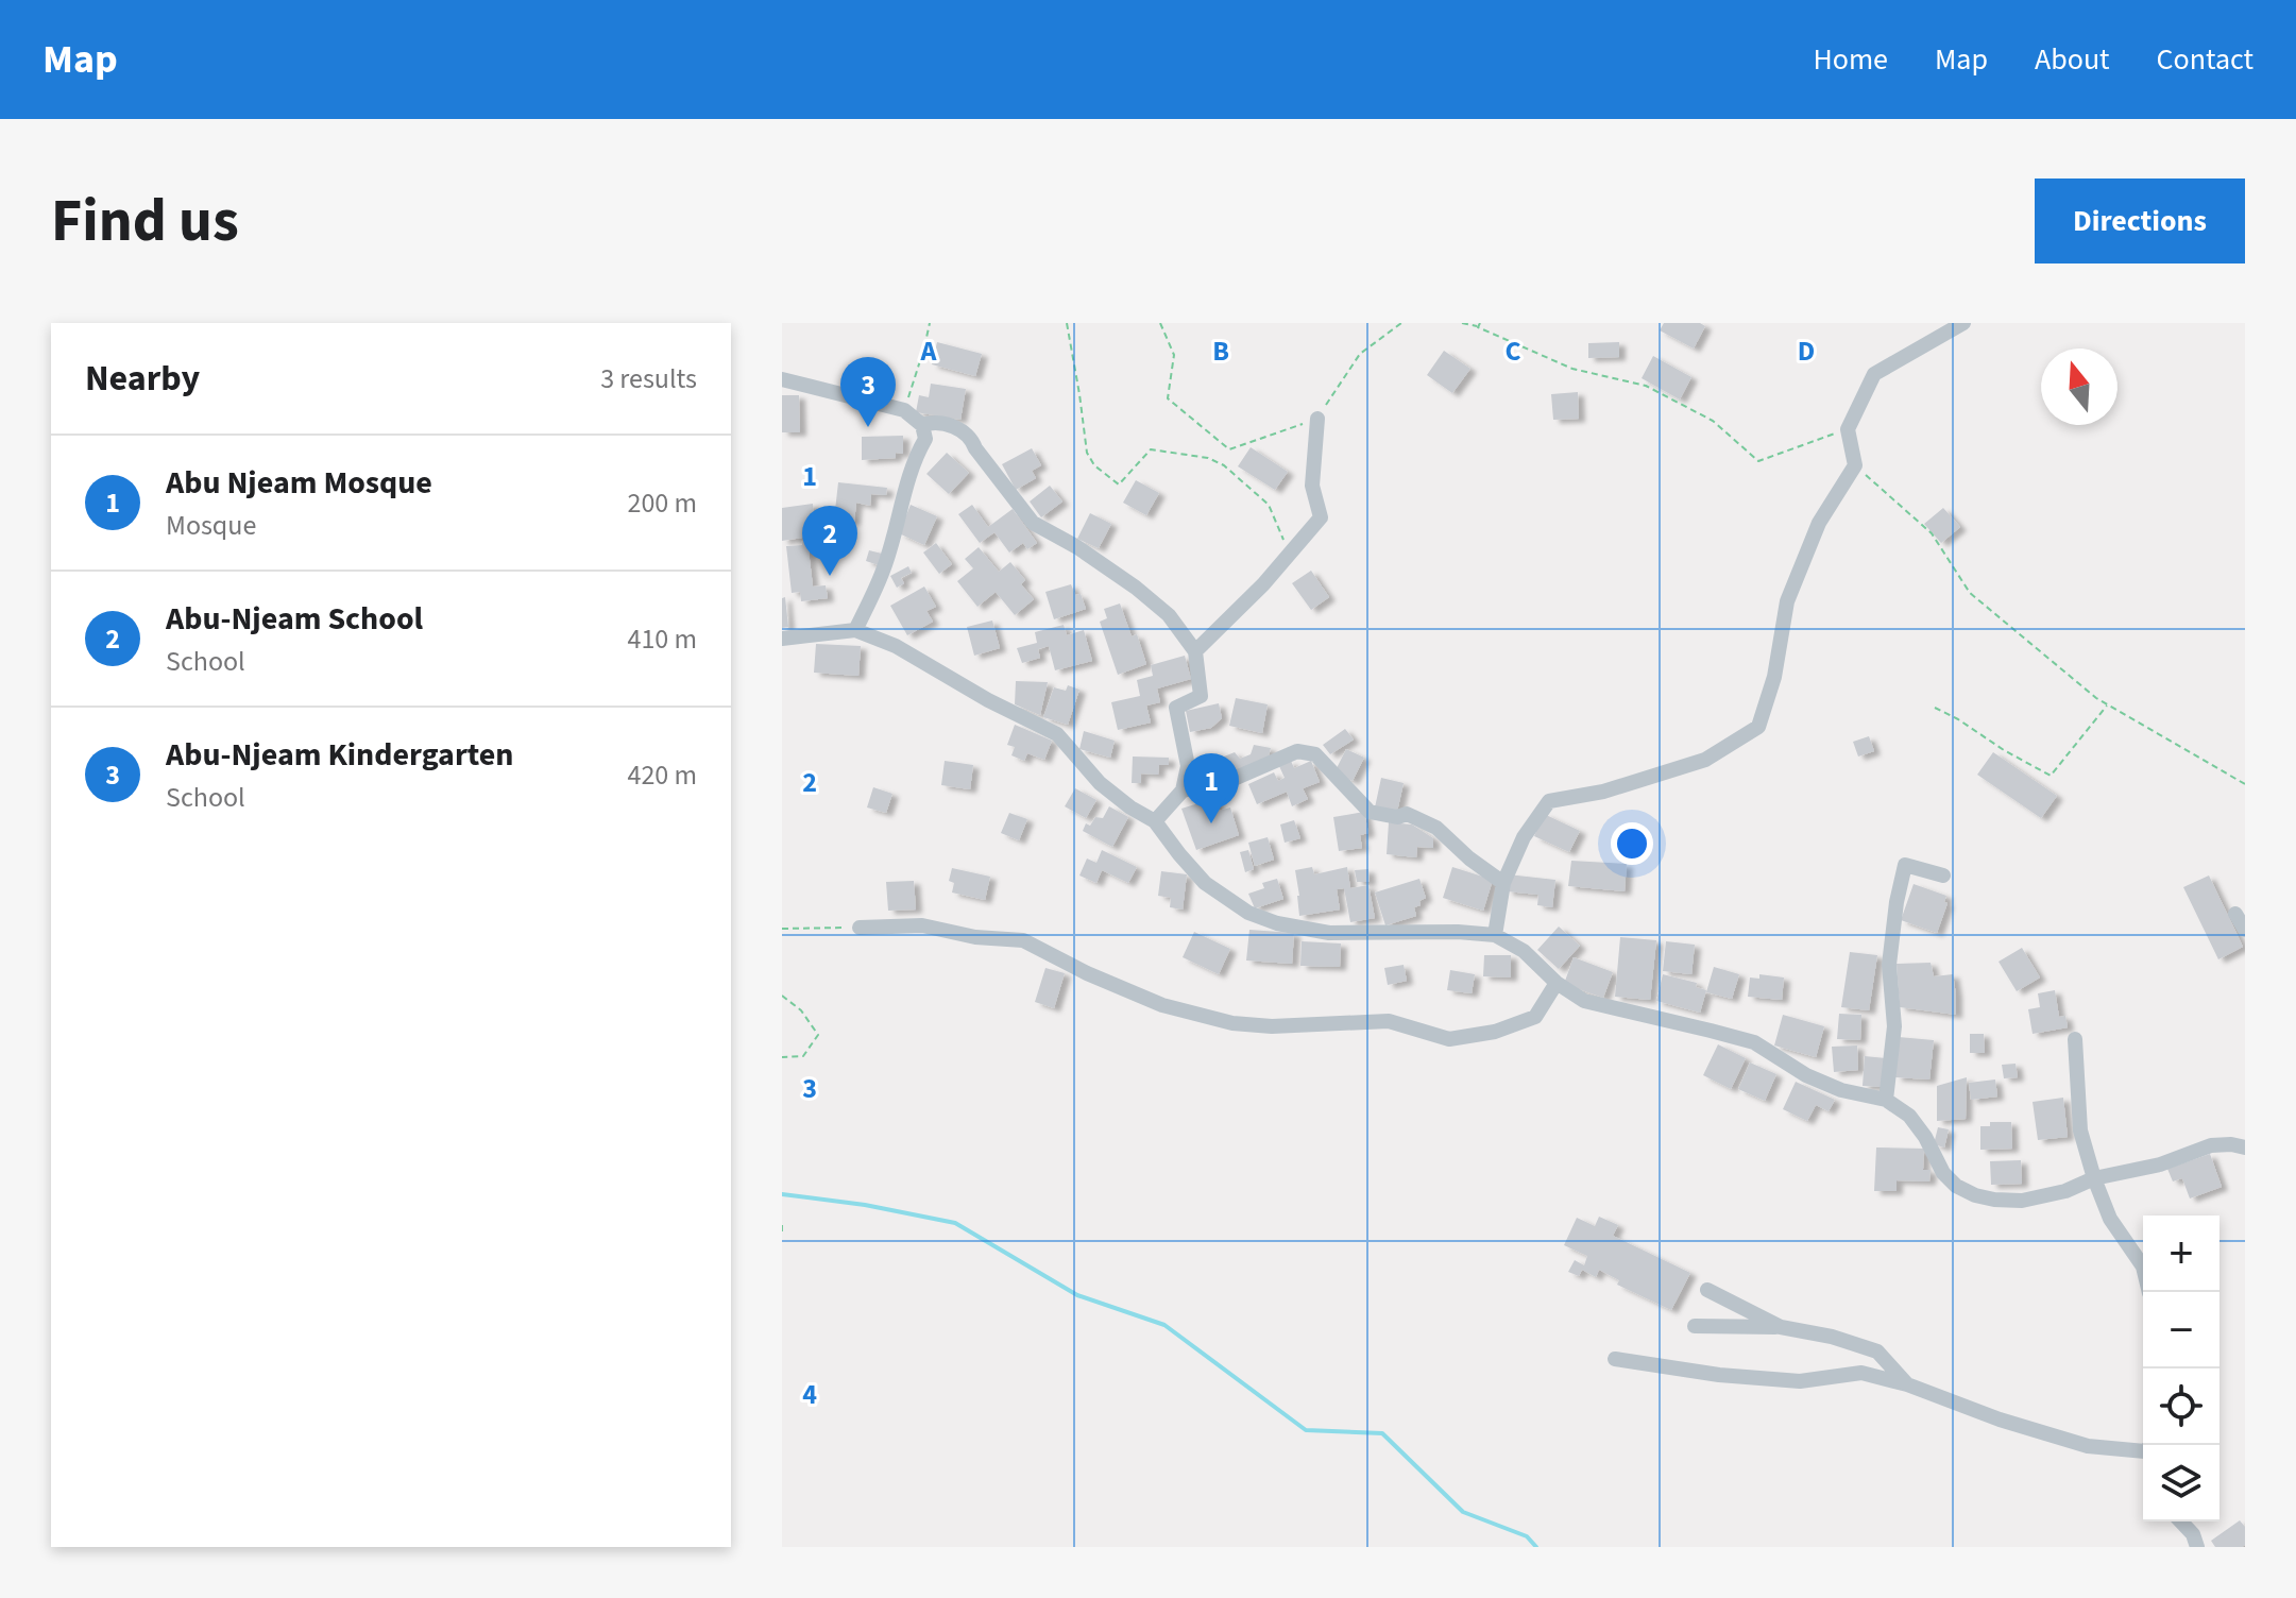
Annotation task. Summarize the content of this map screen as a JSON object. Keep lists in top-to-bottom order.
{
  "north": "top",
  "page": {
    "header": "Map",
    "nav": [
      "Home",
      "Map",
      "About",
      "Contact"
    ],
    "buttons": "Directions",
    "title": "Find us",
    "heading": ["Nearby", "3 results"],
    "pins": ["3", "2", "1"],
    "list": [
      {
        "mark": "1",
        "name": "Abu Njeam Mosque",
        "note": "Mosque",
        "value": "200 m"
      },
      {
        "mark": "2",
        "name": "Abu-Njeam School",
        "note": "School",
        "value": "410 m"
      },
      {
        "mark": "3",
        "name": "Abu-Njeam Kindergarten",
        "note": "School",
        "value": "420 m"
      }
    ],
    "map_buttons": ["+", "−"]
  },
  "grid": {
    "columns": [
      "A",
      "B",
      "C",
      "D"
    ],
    "rows": [
      "1",
      "2",
      "3",
      "4"
    ]
  }
}
